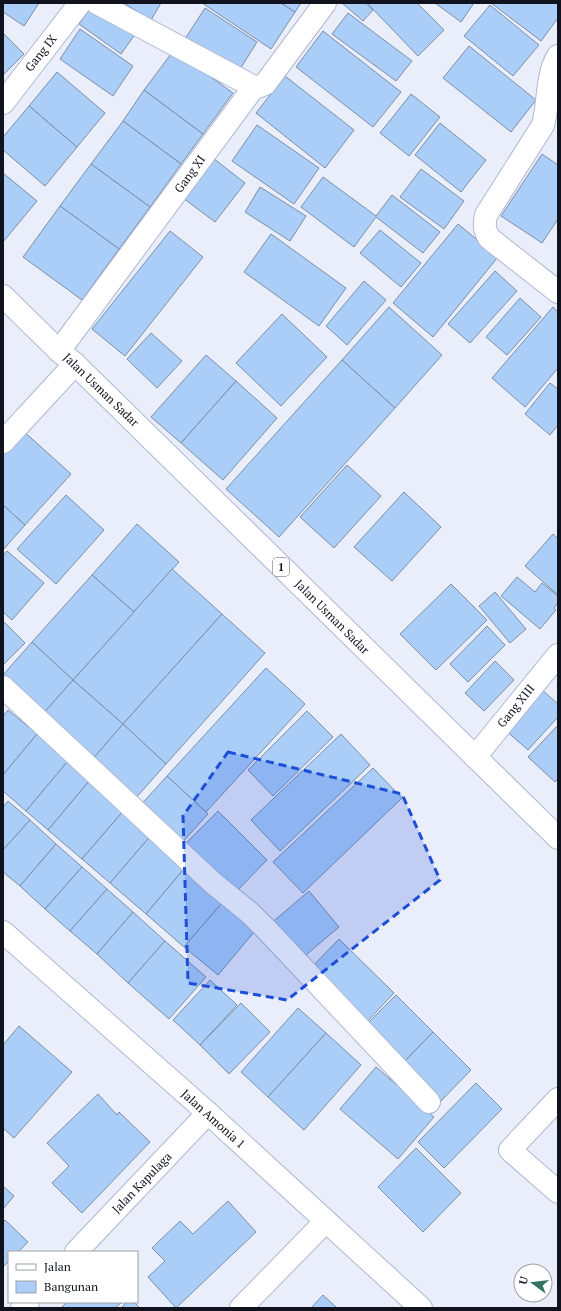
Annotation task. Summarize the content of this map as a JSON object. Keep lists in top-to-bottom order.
{
  "streets": {
    "main road": [
      "Gang IX",
      "Gang XI",
      "Jalan Usman Sadar",
      "1",
      "Gang XIII",
      "Jalan Amonia 1",
      "Jalan Kapulaga"
    ]
  },
  "crossings": [
    ["Gang XI", "Jalan Usman Sadar"],
    ["Jalan Usman Sadar", "Gang XIII"],
    ["Jalan Amonia 1", "Jalan Kapulaga"]
  ],
  "legend": ["Jalan", "Bangunan"],
  "north": "left"
}
